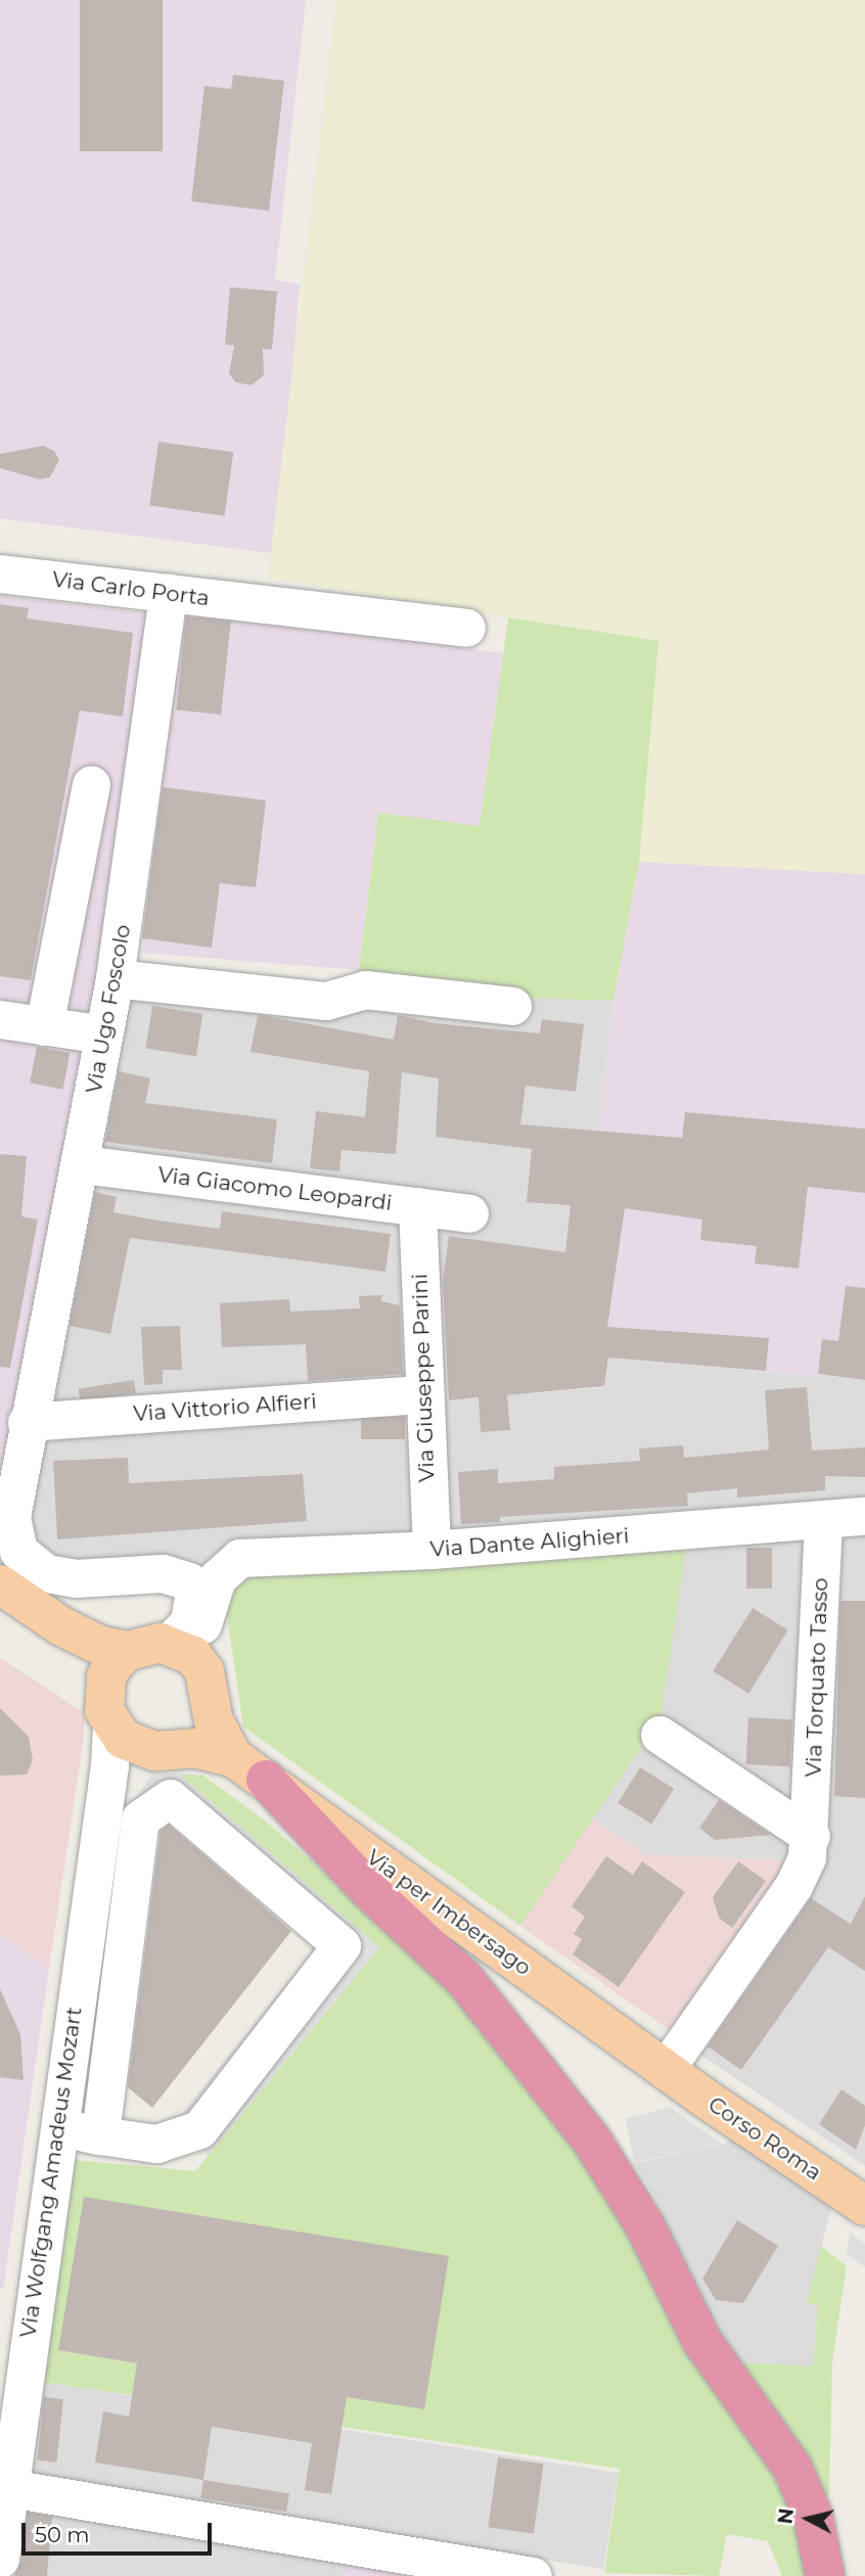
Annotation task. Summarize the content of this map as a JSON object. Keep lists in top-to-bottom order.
{
  "streets": {
    "main road": ["Via per Imbersago", "Corso Roma"],
    "street": [
      "Via Carlo Porta",
      "Via Ugo Foscolo",
      "Via Giacomo Leopardi",
      "Via Giuseppe Parini",
      "Via Vittorio Alfieri",
      "Via Dante Alighieri",
      "Via Torquato Tasso",
      "Via Wolfgang Amadeus Mozart"
    ]
  },
  "crossings": [
    ["Via Carlo Porta", "Via Ugo Foscolo"],
    ["Via Ugo Foscolo", "Via Giacomo Leopardi"],
    ["Via Ugo Foscolo", "Via Vittorio Alfieri"],
    ["Via Giacomo Leopardi", "Via Giuseppe Parini"],
    ["Via Giuseppe Parini", "Via Vittorio Alfieri"],
    ["Via Giuseppe Parini", "Via Dante Alighieri"],
    ["Via Dante Alighieri", "Via Torquato Tasso"],
    ["Via Dante Alighieri", "Via per Imbersago"],
    ["Via Dante Alighieri", "Via Wolfgang Amadeus Mozart"],
    ["Via Torquato Tasso", "Via per Imbersago"],
    ["Via Torquato Tasso", "Corso Roma"],
    ["Via per Imbersago", "Corso Roma"],
    ["Via per Imbersago", "Via Wolfgang Amadeus Mozart"]
  ],
  "scale_bar": "50 m",
  "north": "left"
}
